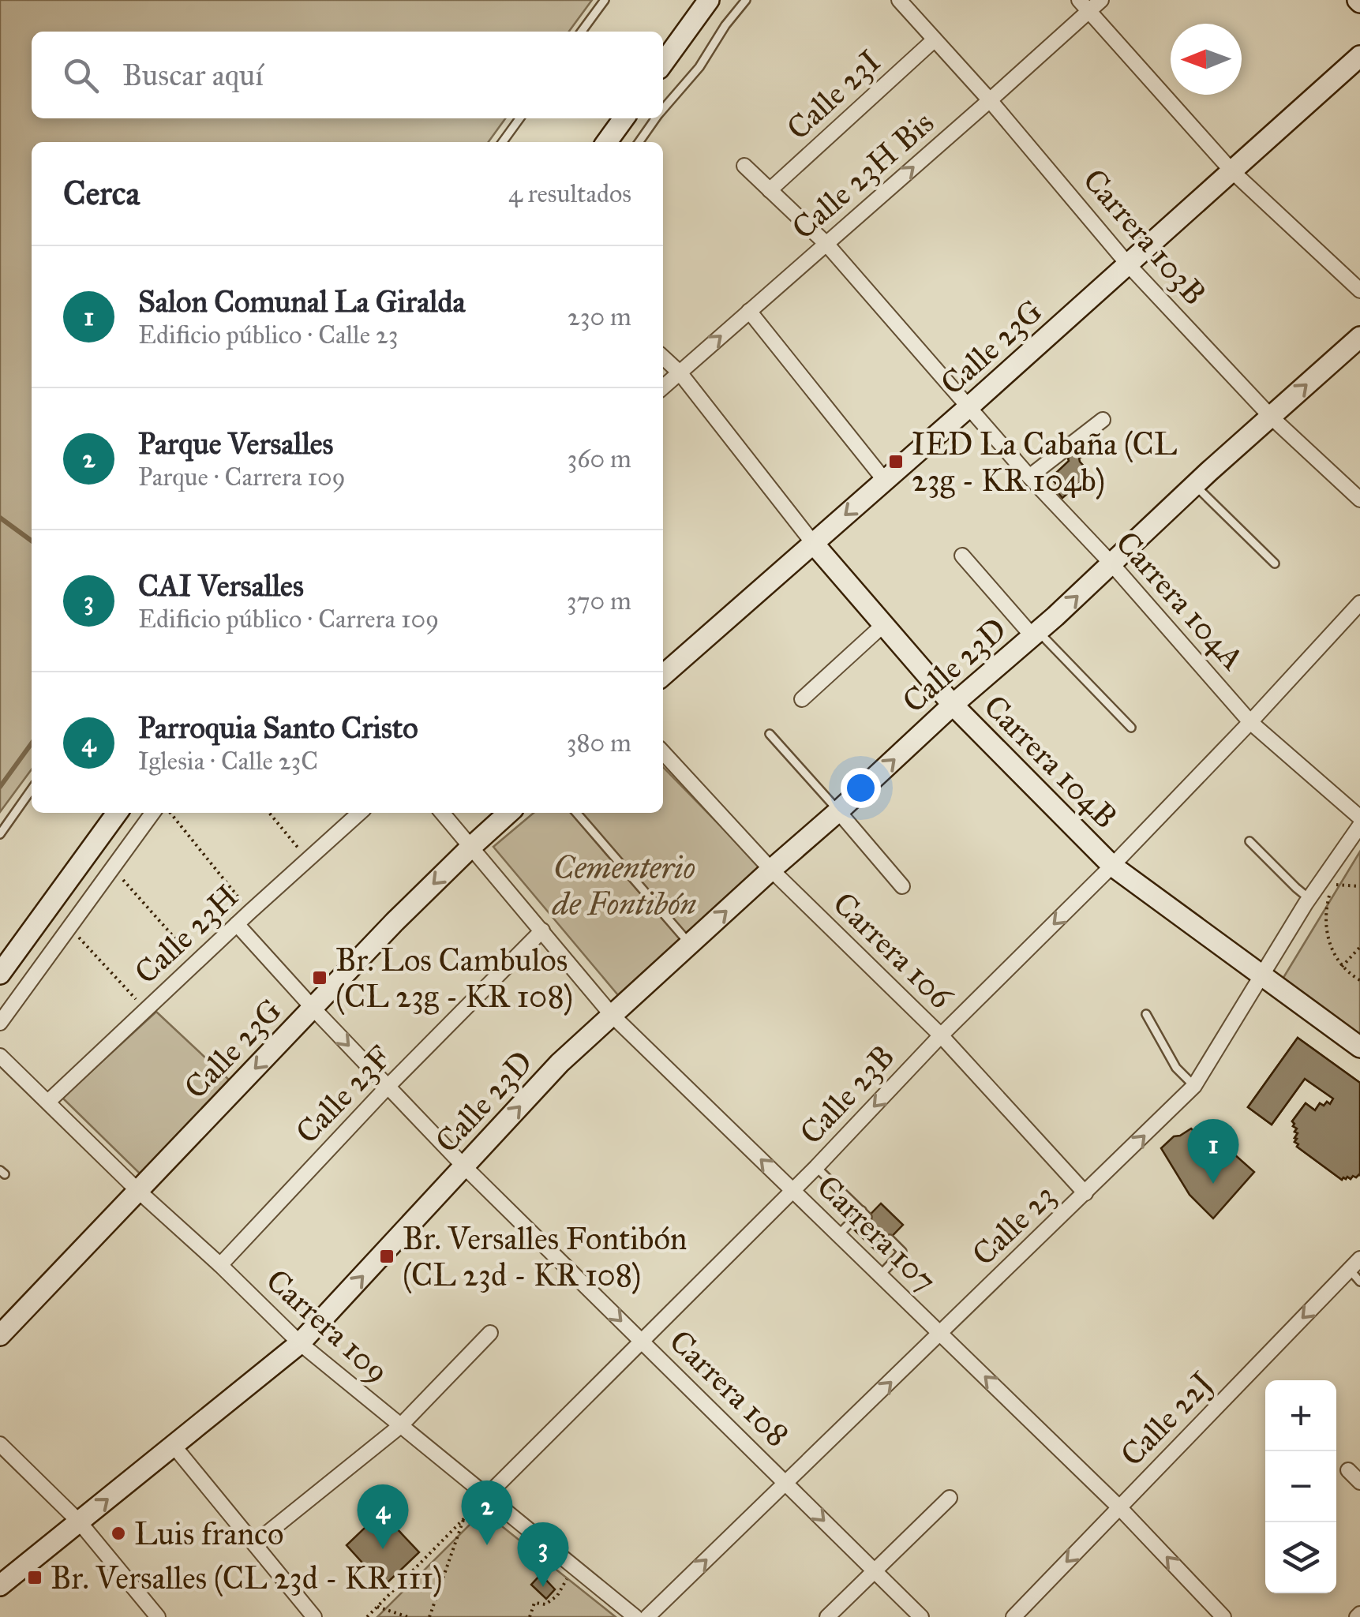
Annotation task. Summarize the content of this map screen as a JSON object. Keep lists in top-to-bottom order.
{
  "streets": {
    "street": [
      "Calle 23I",
      "Calle 23H Bis",
      "Carrera 103B",
      "Calle 23G",
      "Carrera 104A",
      "Calle 23D",
      "Carrera 104B",
      "Calle 23H",
      "Carrera 106",
      "Calle 23F",
      "Calle 23B",
      "Calle 23",
      "Carrera 107",
      "Carrera 109",
      "Carrera 108",
      "Calle 22J"
    ]
  },
  "crossings": [
    ["Calle 23I", "Carrera 103B"],
    ["Calle 23I", "Carrera 104A"],
    ["Calle 23H Bis", "Carrera 103B"],
    ["Calle 23H Bis", "Carrera 104A"],
    ["Calle 23H Bis", "Carrera 104B"],
    ["Carrera 103B", "Calle 23G"],
    ["Carrera 103B", "Calle 23D"],
    ["Calle 23G", "Carrera 104A"],
    ["Calle 23G", "Carrera 104B"],
    ["Calle 23G", "Carrera 107"],
    ["Calle 23G", "Carrera 109"],
    ["Calle 23G", "Carrera 108"],
    ["Carrera 104A", "Calle 23D"],
    ["Carrera 104A", "Calle 23B"],
    ["Calle 23D", "Carrera 104B"],
    ["Calle 23D", "Carrera 106"],
    ["Calle 23D", "Carrera 107"],
    ["Calle 23D", "Carrera 109"],
    ["Calle 23D", "Carrera 108"],
    ["Carrera 104B", "Calle 23B"],
    ["Carrera 104B", "Calle 23"],
    ["Calle 23H", "Carrera 109"],
    ["Calle 23H", "Carrera 108"],
    ["Carrera 106", "Calle 23B"],
    ["Carrera 106", "Calle 23"],
    ["Calle 23F", "Carrera 107"],
    ["Calle 23F", "Carrera 109"],
    ["Calle 23F", "Carrera 108"],
    ["Calle 23B", "Carrera 107"],
    ["Calle 23B", "Carrera 109"],
    ["Calle 23B", "Carrera 108"],
    ["Calle 23", "Carrera 107"],
    ["Calle 23", "Carrera 108"],
    ["Carrera 107", "Calle 22J"]
  ],
  "one_way": [
    "Calle 23H Bis",
    "Calle 23D",
    "Calle 23",
    "Carrera 107",
    "Carrera 108",
    "Calle 22J"
  ],
  "parks": ["Cementerio de Fontibón"],
  "places": {
    "transit": [
      "IED La Cabaña (CL 23g - KR 104b)",
      "Br. Los Cambulos (CL 23g - KR 108)",
      "Br. Versalles Fontibón (CL 23d - KR 108)",
      "Br. Versalles (CL 23d - KR 111)"
    ],
    "other": ["Luis franco"]
  },
  "north": "left",
  "page": {
    "search": "Buscar aquí",
    "heading": ["Cerca", "4 resultados"],
    "list": [
      {
        "mark": "1",
        "name": "Salon Comunal La Giralda",
        "note": "Edificio público · Calle 23",
        "value": "230 m"
      },
      {
        "mark": "2",
        "name": "Parque Versalles",
        "note": "Parque · Carrera 109",
        "value": "360 m"
      },
      {
        "mark": "3",
        "name": "CAI Versalles",
        "note": "Edificio público · Carrera 109",
        "value": "370 m"
      },
      {
        "mark": "4",
        "name": "Parroquia Santo Cristo",
        "note": "Iglesia · Calle 23C",
        "value": "380 m"
      }
    ],
    "pins": [
      "1",
      "2",
      "4",
      "3"
    ],
    "map_buttons": ["+", "−"]
  }
}
